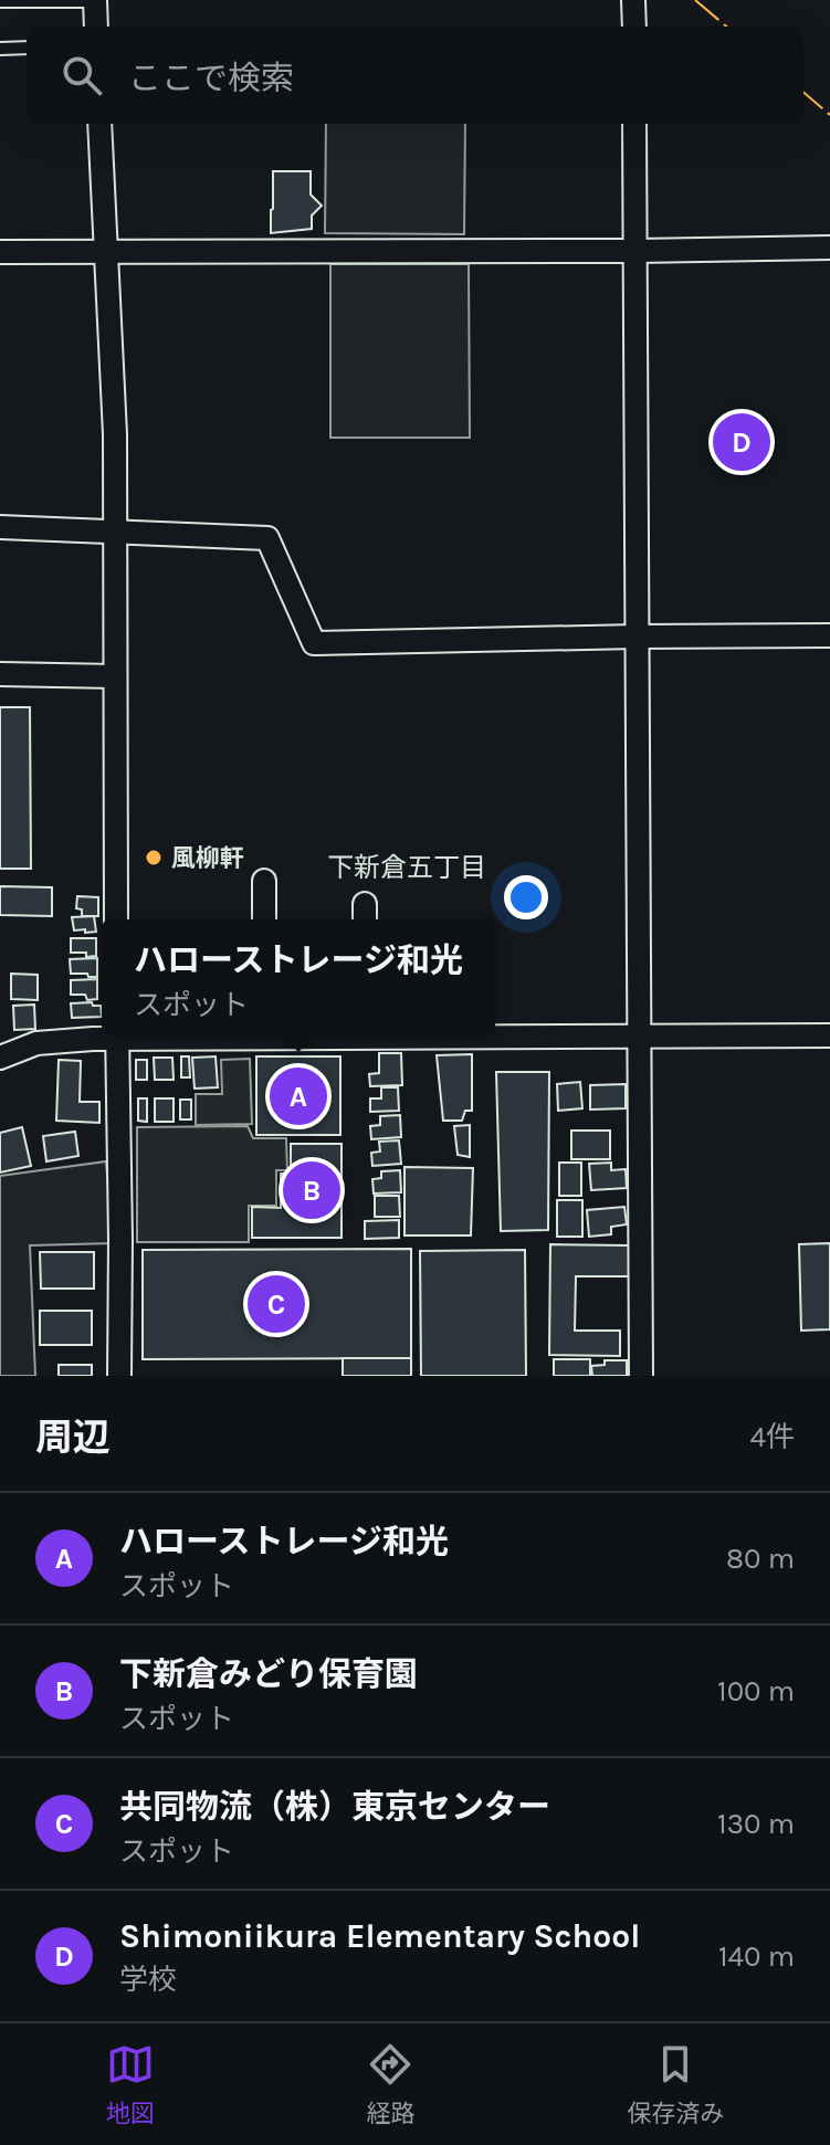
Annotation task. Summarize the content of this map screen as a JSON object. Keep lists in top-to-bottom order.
{
  "districts": ["下新倉五丁目"],
  "places": ["風柳軒"],
  "page": {
    "search": "ここで検索",
    "pins": [
      "D",
      "A",
      "B",
      "C"
    ],
    "popup": ["ハローストレージ和光", "スポット"],
    "heading": ["周辺", "4件"],
    "list": [
      {
        "mark": "A",
        "name": "ハローストレージ和光",
        "note": "スポット",
        "value": "80 m"
      },
      {
        "mark": "B",
        "name": "下新倉みどり保育園",
        "note": "スポット",
        "value": "100 m"
      },
      {
        "mark": "C",
        "name": "共同物流（株）東京センター",
        "note": "スポット",
        "value": "130 m"
      },
      {
        "mark": "D",
        "name": "Shimoniikura Elementary School",
        "note": "学校",
        "value": "140 m"
      }
    ],
    "nav": ["地図", "経路", "保存済み"]
  }
}
